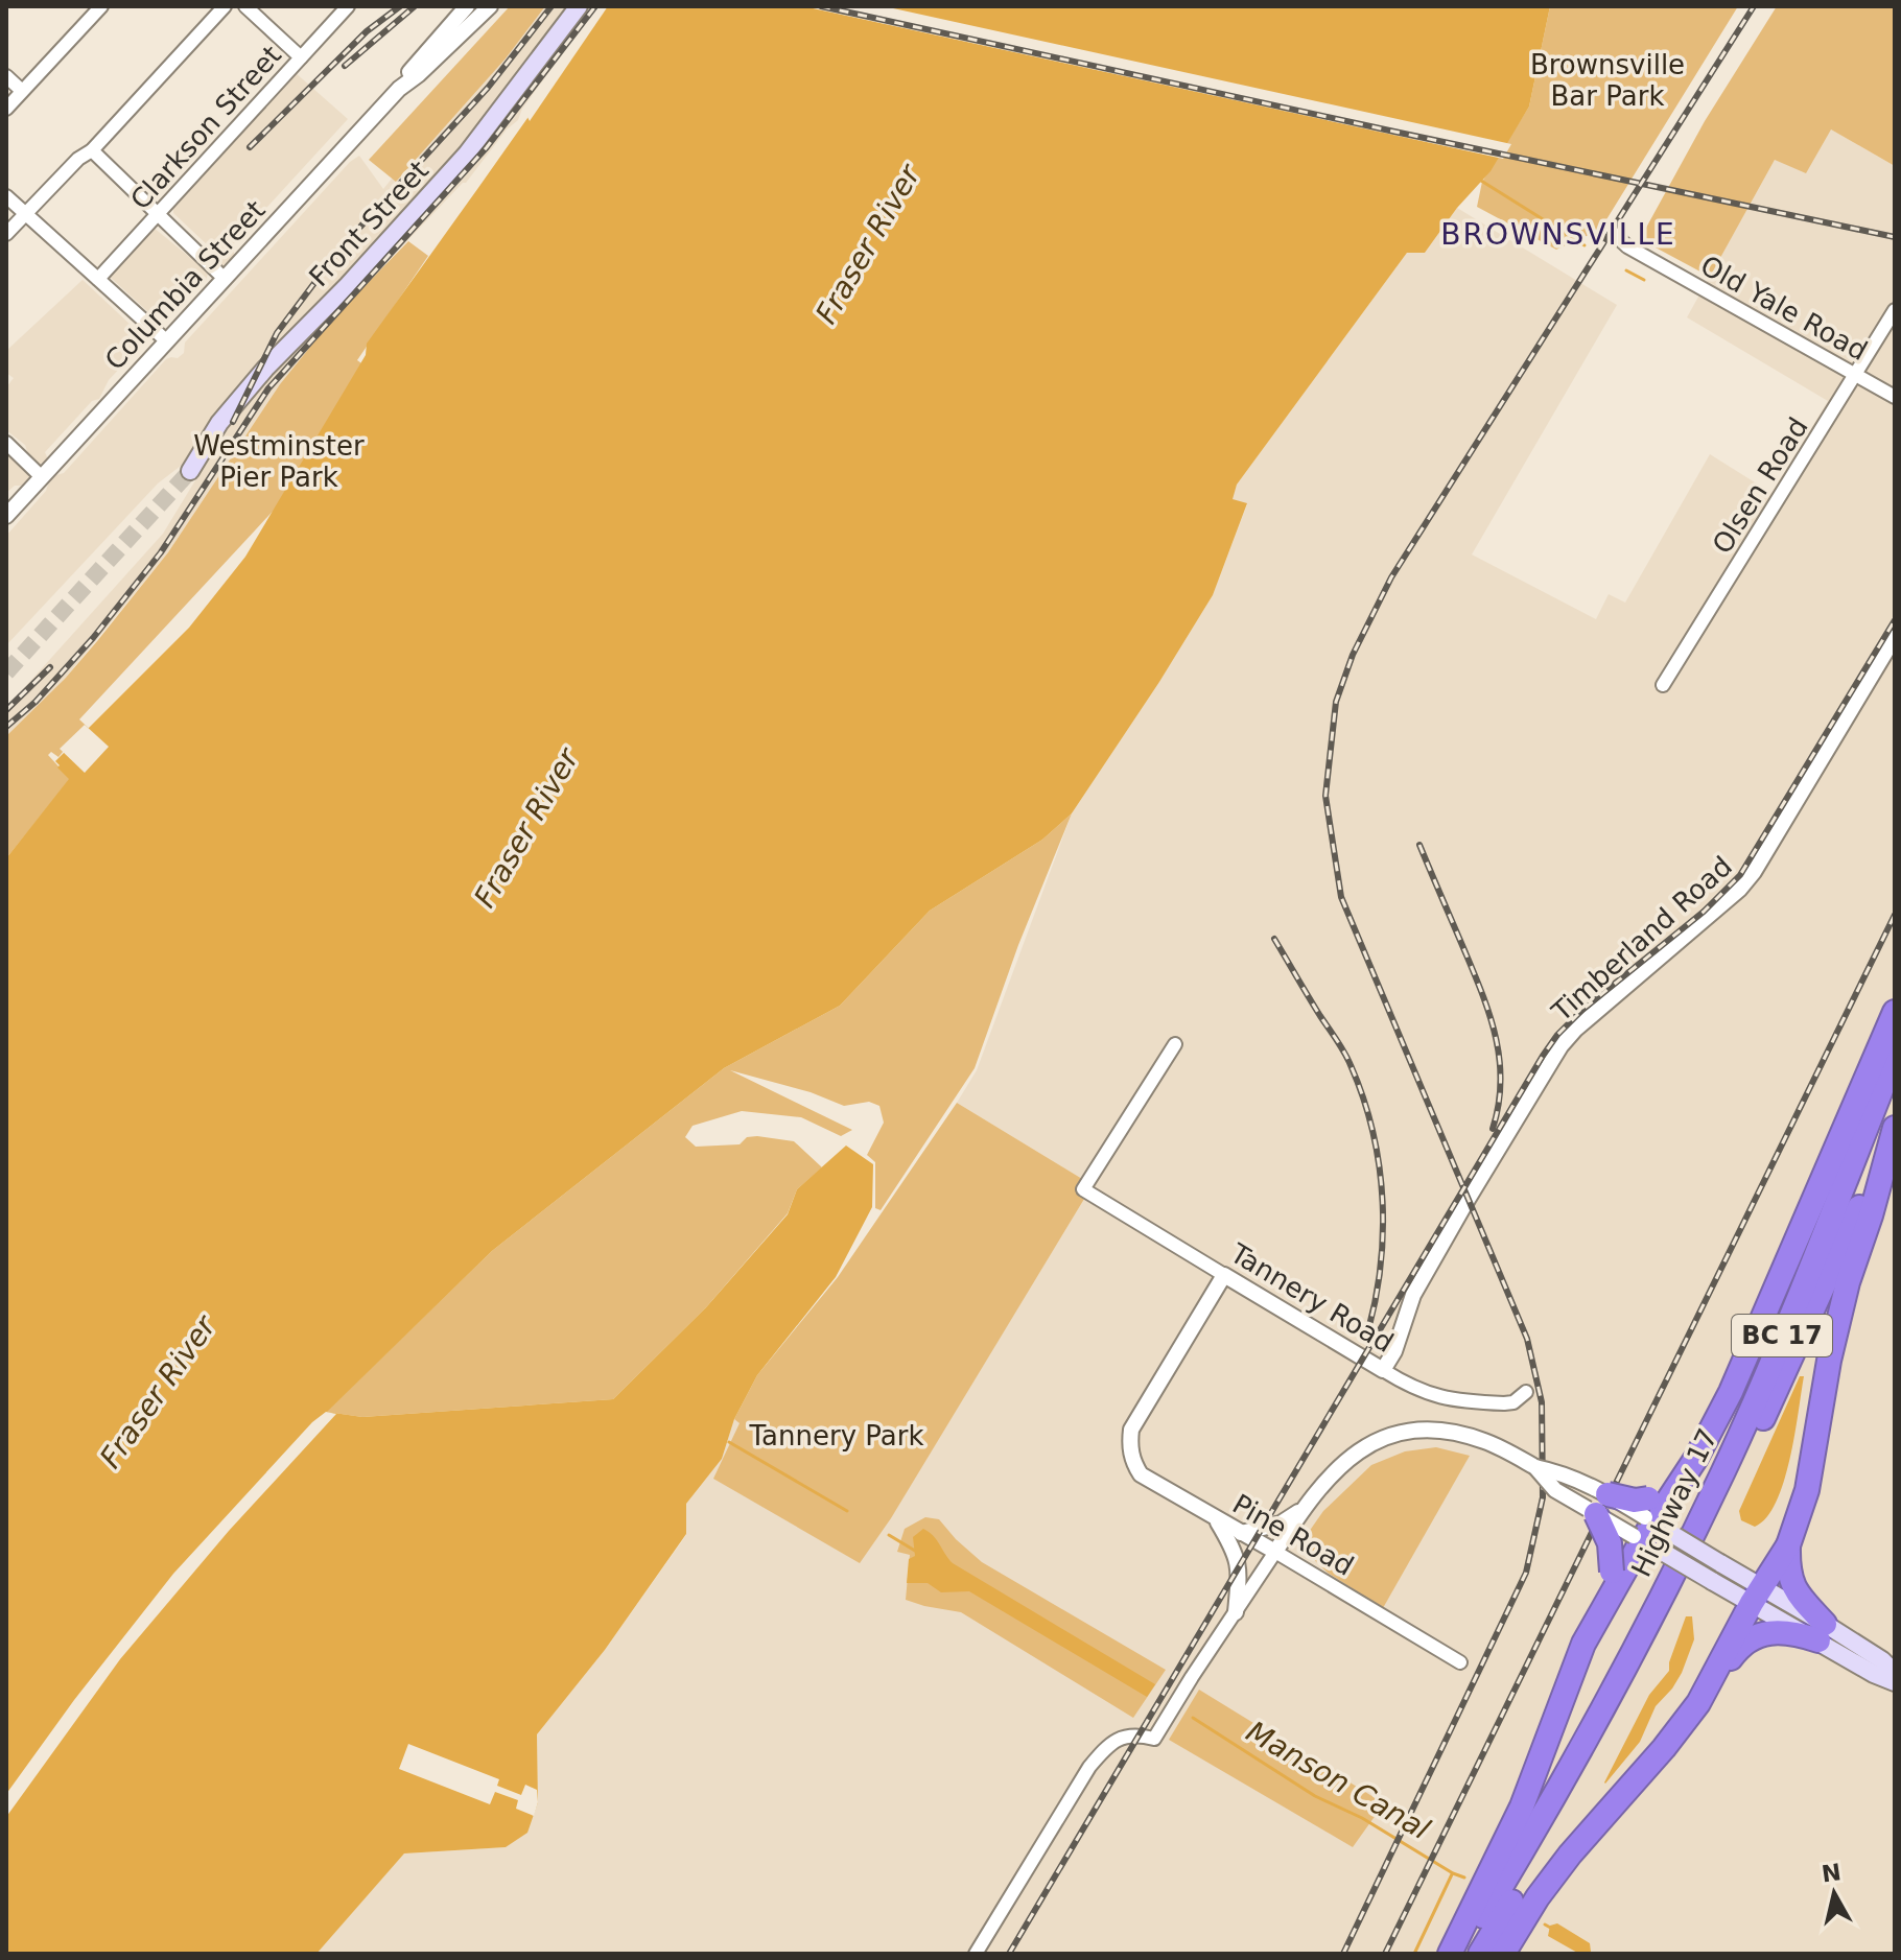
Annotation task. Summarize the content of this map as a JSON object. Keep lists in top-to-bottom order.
{
  "streets": {
    "highway": ["BC 17", "Highway 17"],
    "main road": ["Front Street"],
    "street": [
      "Clarkson Street",
      "Columbia Street",
      "Old Yale Road",
      "Olsen Road",
      "Timberland Road",
      "Tannery Road",
      "Pine Road"
    ]
  },
  "crossings": [
    ["Old Yale Road", "Olsen Road"],
    ["Timberland Road", "Tannery Road"],
    ["Tannery Road", "Pine Road"]
  ],
  "districts": ["BROWNSVILLE"],
  "water": ["Fraser River", "Manson Canal"],
  "parks": ["Brownsville Bar Park", "Westminster Pier Park", "Tannery Park"],
  "north": "top"
}
